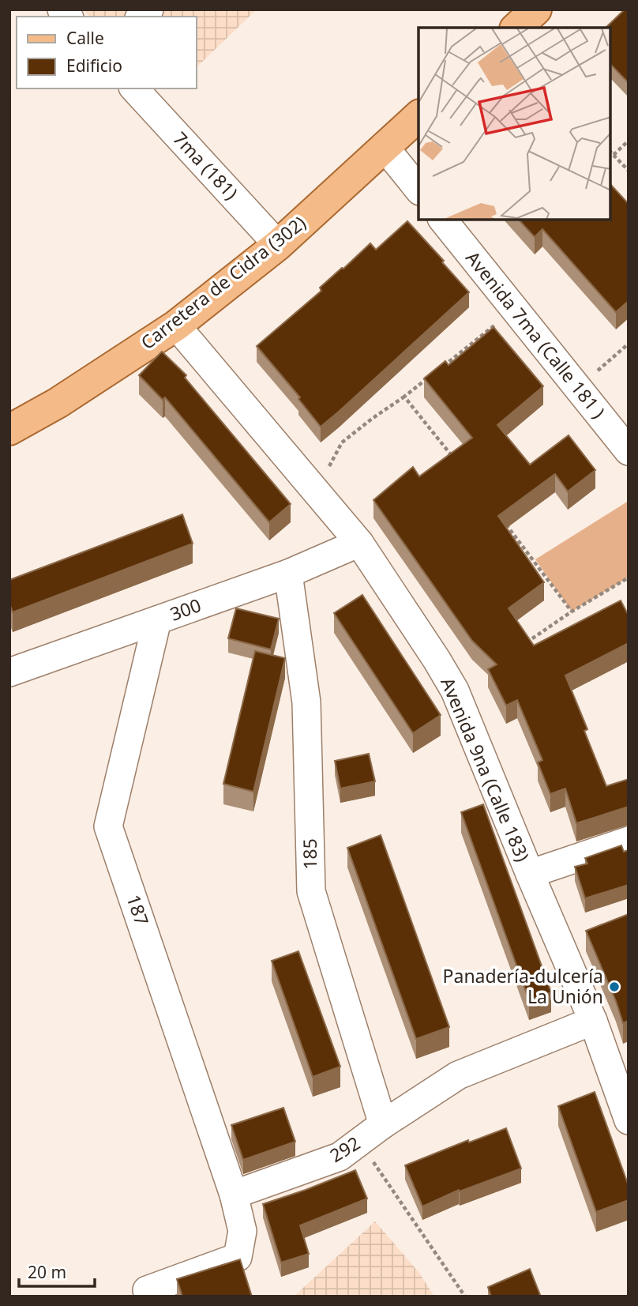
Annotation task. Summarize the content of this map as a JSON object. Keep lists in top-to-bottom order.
{
  "streets": {
    "main road": ["Carretera de Cidra (302)"],
    "street": [
      "7ma (181)",
      "Avenida 7ma (Calle 181 )",
      "300",
      "Avenida 9na (Calle 183)",
      "185",
      "187",
      "292"
    ]
  },
  "crossings": [
    ["7ma (181)", "Carretera de Cidra (302)"],
    ["Carretera de Cidra (302)", "Avenida 9na (Calle 183)"],
    ["300", "Avenida 9na (Calle 183)"],
    ["300", "185"],
    ["300", "187"],
    ["Avenida 9na (Calle 183)", "292"],
    ["185", "292"],
    ["187", "292"]
  ],
  "places": ["Panadería-dulcería La Unión"],
  "legend": ["Calle", "Edificio"],
  "scale_bar": "20 m"
}
